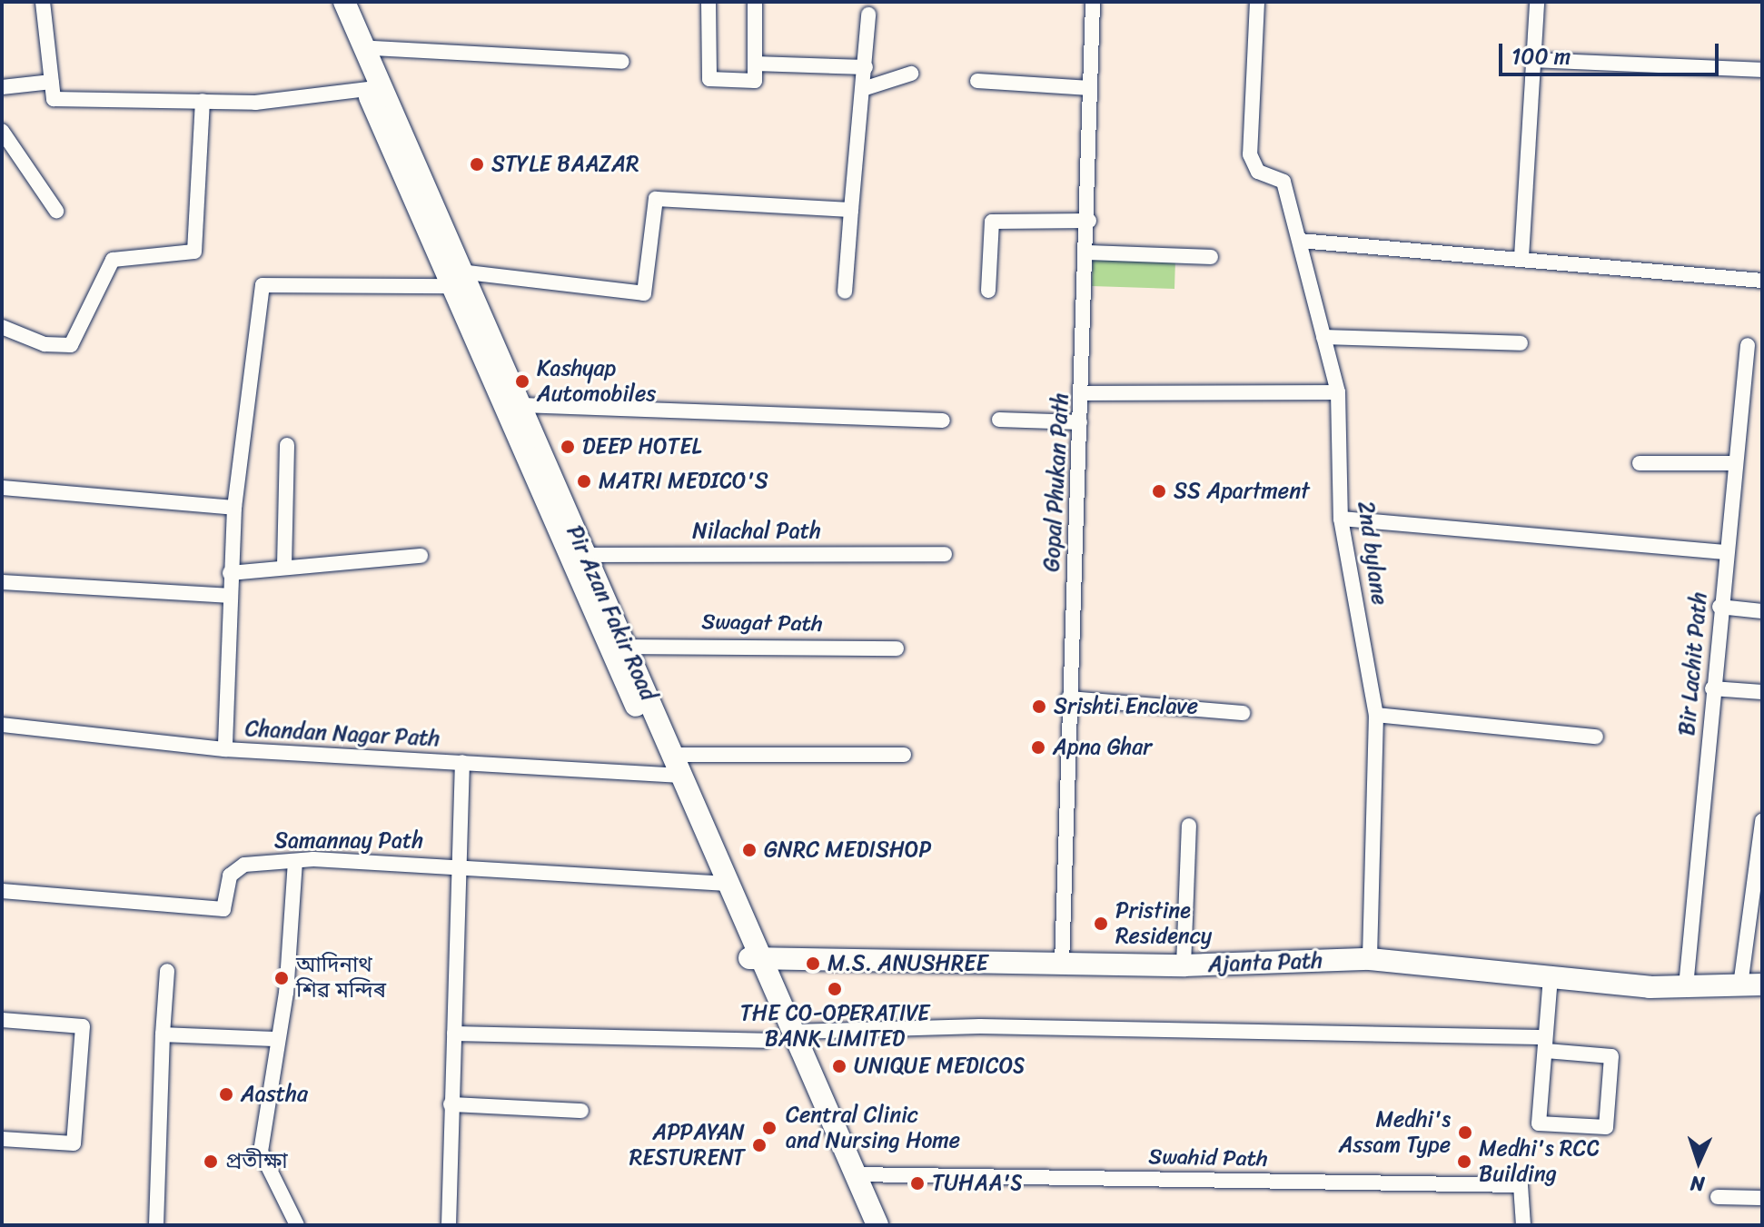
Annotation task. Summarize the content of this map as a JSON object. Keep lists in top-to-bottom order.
{
  "streets": {
    "main road": ["Pir Azan Fakir Road", "Ajanta Path"],
    "street": [
      "Gopal Phukan Path",
      "Nilachal Path",
      "2nd bylane",
      "Swagat Path",
      "Bir Lachit Path",
      "Chandan Nagar Path",
      "Samannay Path",
      "Swahid Path"
    ]
  },
  "crossings": [
    ["Gopal Phukan Path", "Ajanta Path"],
    ["Nilachal Path", "Pir Azan Fakir Road"],
    ["2nd bylane", "Ajanta Path"],
    ["Pir Azan Fakir Road", "Swagat Path"],
    ["Pir Azan Fakir Road", "Chandan Nagar Path"],
    ["Pir Azan Fakir Road", "Samannay Path"],
    ["Pir Azan Fakir Road", "Ajanta Path"],
    ["Pir Azan Fakir Road", "Swahid Path"],
    ["Bir Lachit Path", "Ajanta Path"]
  ],
  "places": [
    "STYLE BAAZAR",
    "Kashyap Automobiles",
    "DEEP HOTEL",
    "MATRI MEDICO'S",
    "SS Apartment",
    "Srishti Enclave",
    "Apna Ghar",
    "GNRC MEDISHOP",
    "Pristine Residency",
    "M.S. ANUSHREE",
    "আদিনাথ শিৱ মন্দিৰ",
    "THE CO-OPERATIVE BANK LIMITED",
    "UNIQUE MEDICOS",
    "Aastha",
    "Central Clinic and Nursing Home",
    "Medhi's Assam Type",
    "APPAYAN RESTURENT",
    "প্রতীক্ষা",
    "Medhi's RCC Building",
    "TUHAA'S"
  ],
  "scale_bar": "100 m",
  "north": "bottom"
}
